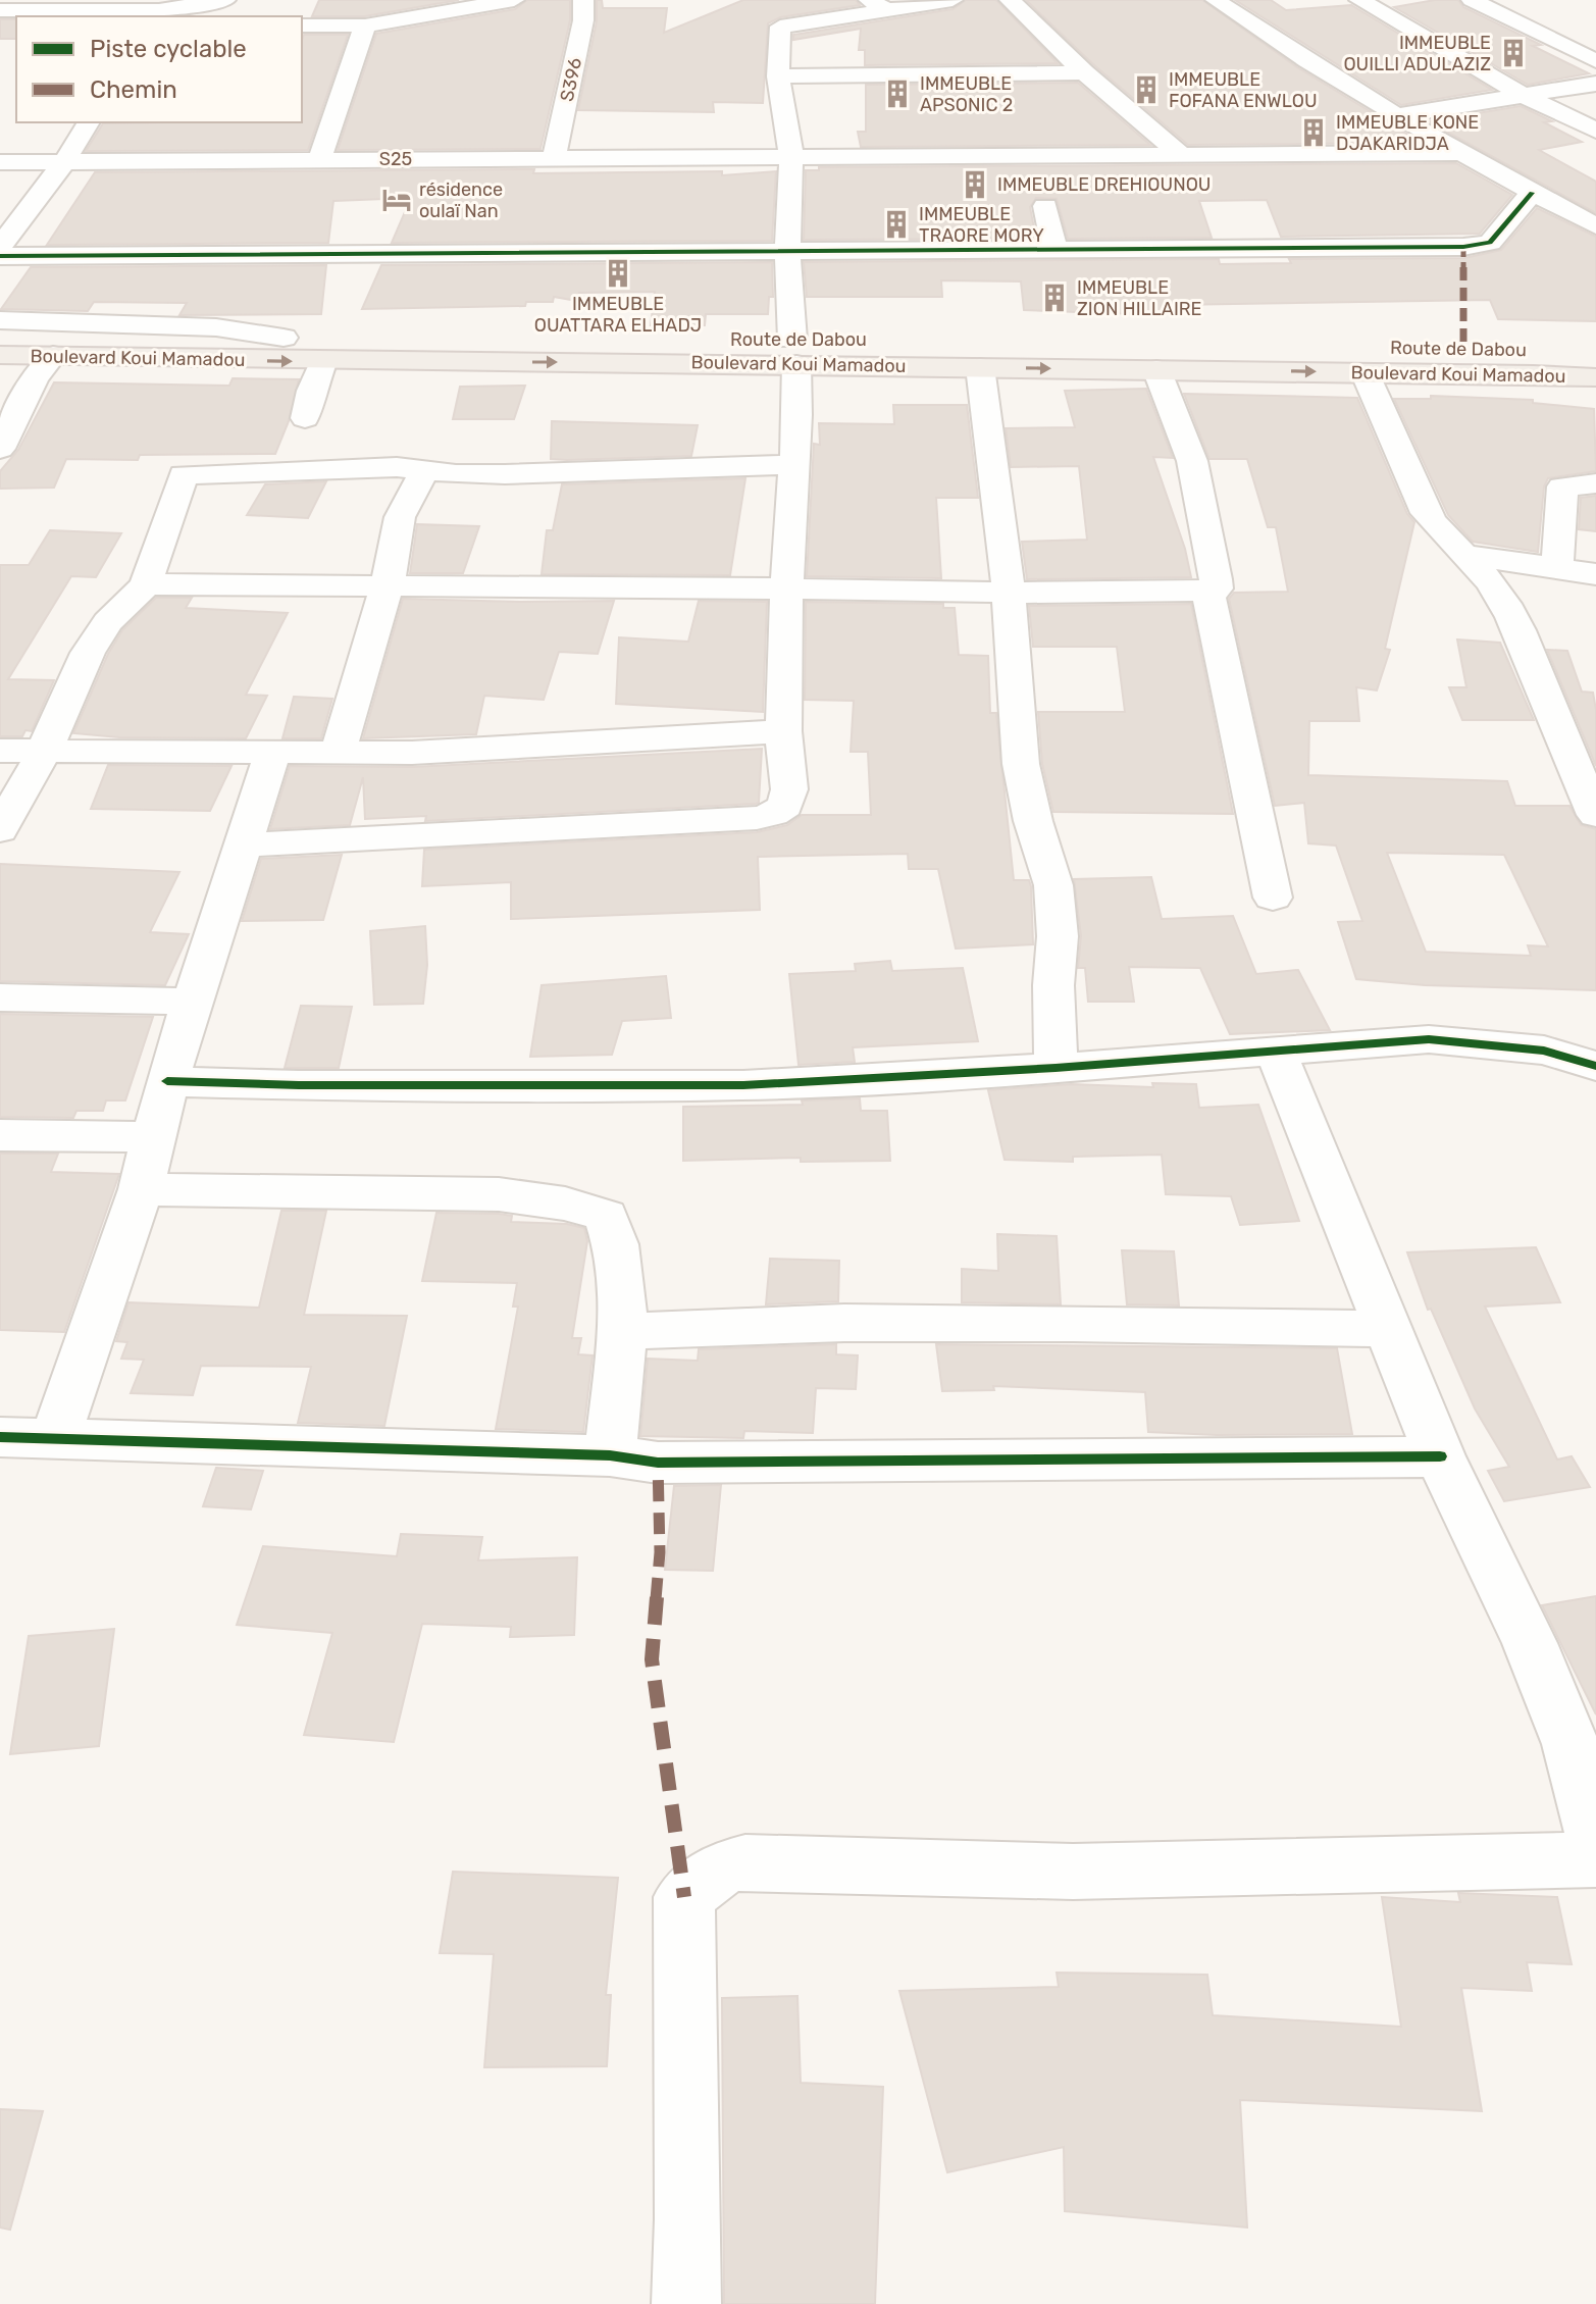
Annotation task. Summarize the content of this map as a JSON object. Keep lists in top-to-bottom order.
{
  "streets": {
    "main road": ["Route de Dabou", "Boulevard Koui Mamadou"],
    "street": ["S396", "S25"]
  },
  "crossings": [
    ["S396", "S25"],
    ["Route de Dabou", "Boulevard Koui Mamadou"]
  ],
  "one_way": ["Boulevard Koui Mamadou"],
  "places": {
    "building": [
      "IMMEUBLE OUILLI ADULAZIZ",
      "IMMEUBLE FOFANA ENWLOU",
      "IMMEUBLE APSONIC 2",
      "IMMEUBLE KONE DJAKARIDJA",
      "IMMEUBLE DREHIOUNOU",
      "IMMEUBLE TRAORE MORY",
      "IMMEUBLE OUATTARA ELHADJ",
      "IMMEUBLE ZION HILLAIRE"
    ],
    "hotel": ["résidence oulaï Nan"]
  },
  "legend": ["Piste cyclable", "Chemin"]
}
